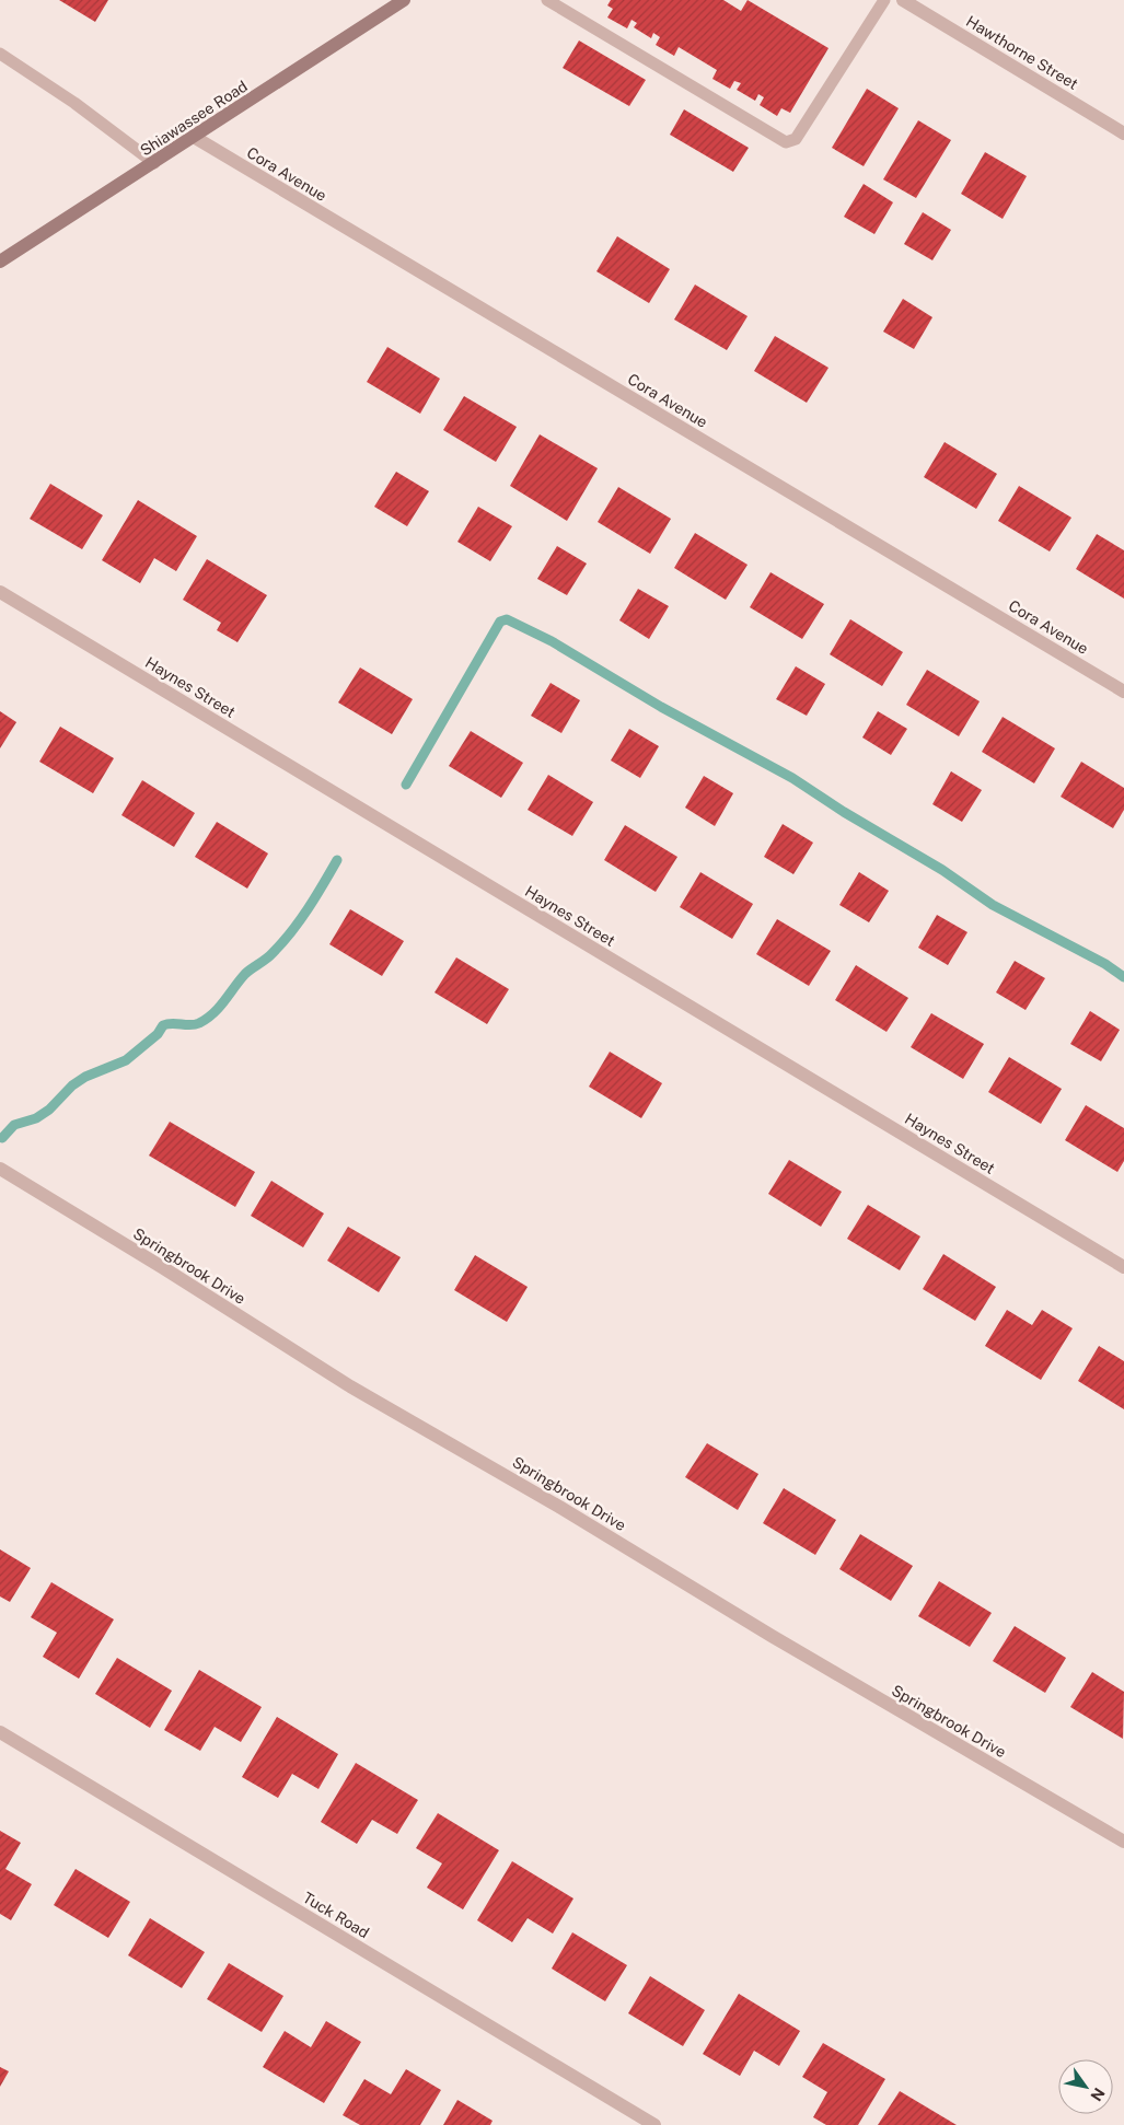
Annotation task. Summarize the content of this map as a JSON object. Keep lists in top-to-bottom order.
{
  "streets": {
    "street": [
      "Hawthorne Street",
      "Shiawassee Road",
      "Cora Avenue",
      "Haynes Street",
      "Springbrook Drive",
      "Tuck Road"
    ]
  },
  "crossings": [
    ["Shiawassee Road", "Cora Avenue"]
  ],
  "north": "bottom right"
}
